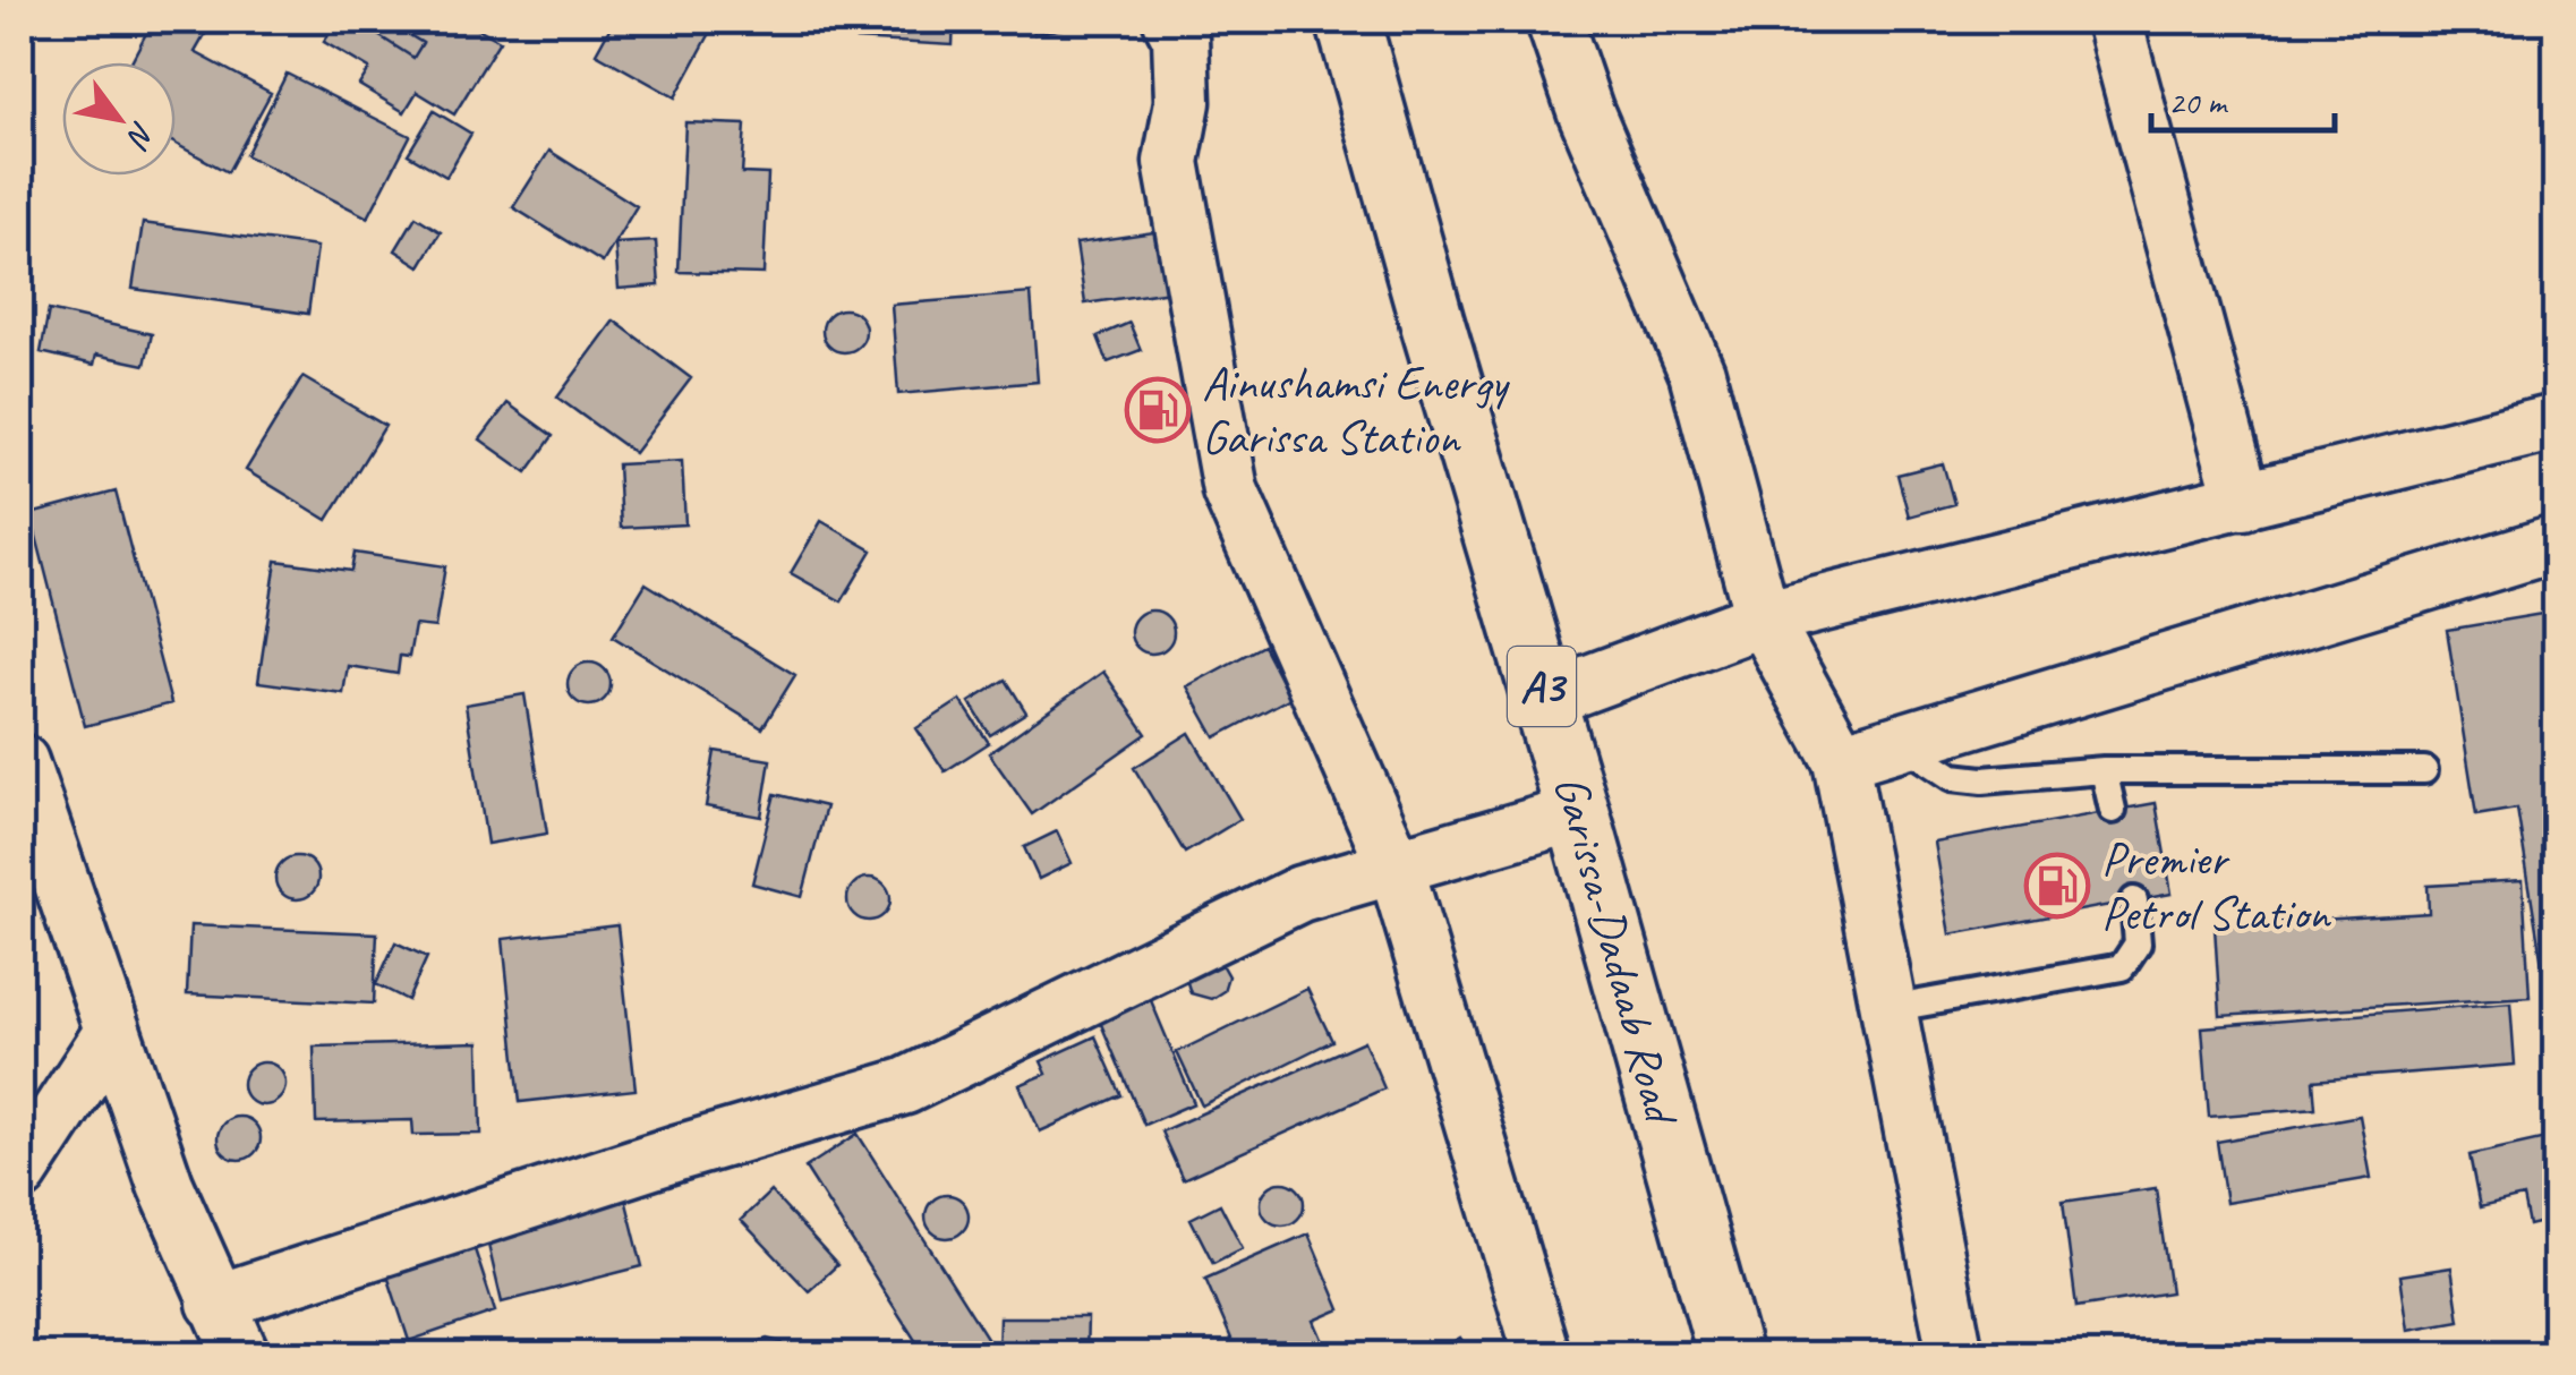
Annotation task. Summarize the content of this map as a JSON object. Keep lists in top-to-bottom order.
{
  "streets": {
    "highway": ["A3", "Garissa-Dadaab Road"]
  },
  "places": {
    "fuel station": ["Ainushamsi Energy Garissa Station", "Premier Petrol Station"]
  },
  "scale_bar": "20 m",
  "north": "bottom right"
}
